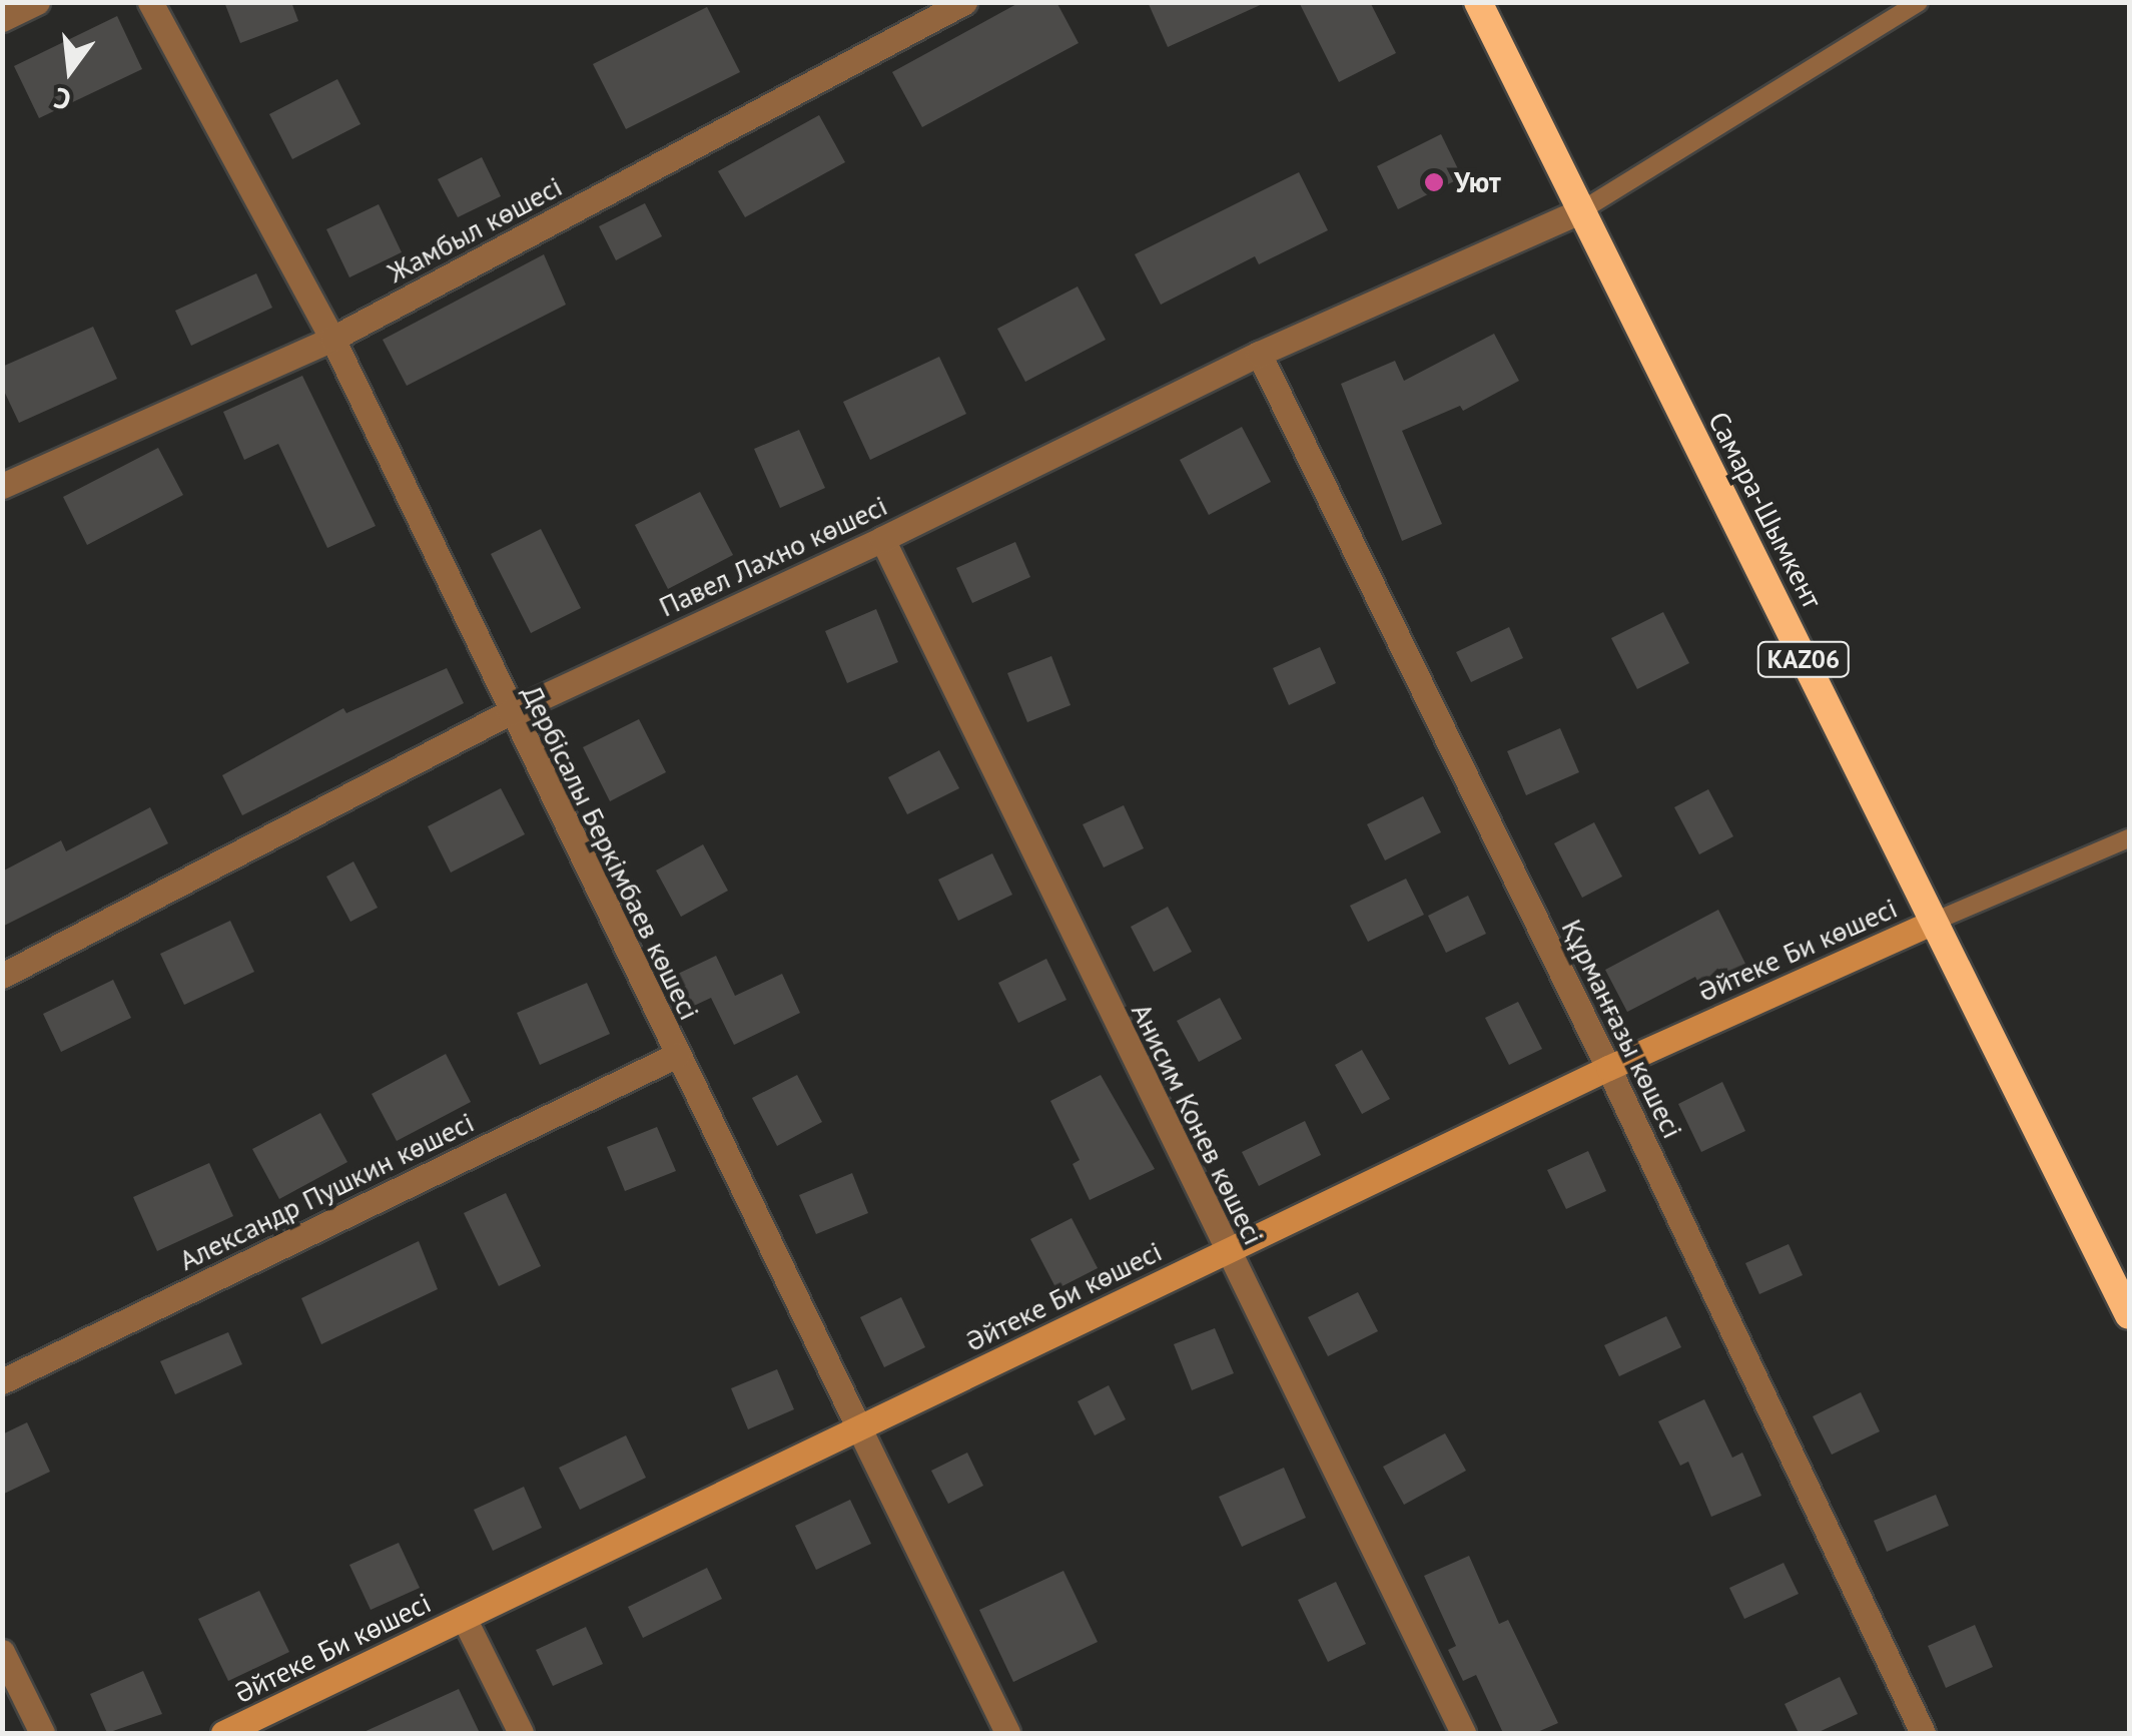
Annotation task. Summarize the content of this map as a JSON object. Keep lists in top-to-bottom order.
{
  "streets": {
    "highway": ["Самара-Шымкент", "KАZ06"],
    "main road": ["Әйтеке Би көшесі"],
    "street": [
      "Жамбыл көшесі",
      "Павел Лахно көшесі",
      "Дербісалы Беркімбаев көшесі",
      "Құрманғазы көшесі",
      "Анисим Конев көшесі",
      "Александр Пушкин көшесі"
    ]
  },
  "crossings": [
    ["Жамбыл көшесі", "Дербісалы Беркімбаев көшесі"],
    ["Самара-Шымкент", "Павел Лахно көшесі"],
    ["Самара-Шымкент", "Әйтеке Би көшесі"],
    ["Павел Лахно көшесі", "Дербісалы Беркімбаев көшесі"],
    ["Павел Лахно көшесі", "Құрманғазы көшесі"],
    ["Павел Лахно көшесі", "Анисим Конев көшесі"],
    ["Дербісалы Беркімбаев көшесі", "Әйтеке Би көшесі"],
    ["Дербісалы Беркімбаев көшесі", "Александр Пушкин көшесі"],
    ["Әйтеке Би көшесі", "Құрманғазы көшесі"],
    ["Әйтеке Би көшесі", "Анисим Конев көшесі"]
  ],
  "places": ["Уют"],
  "north": "bottom"
}
